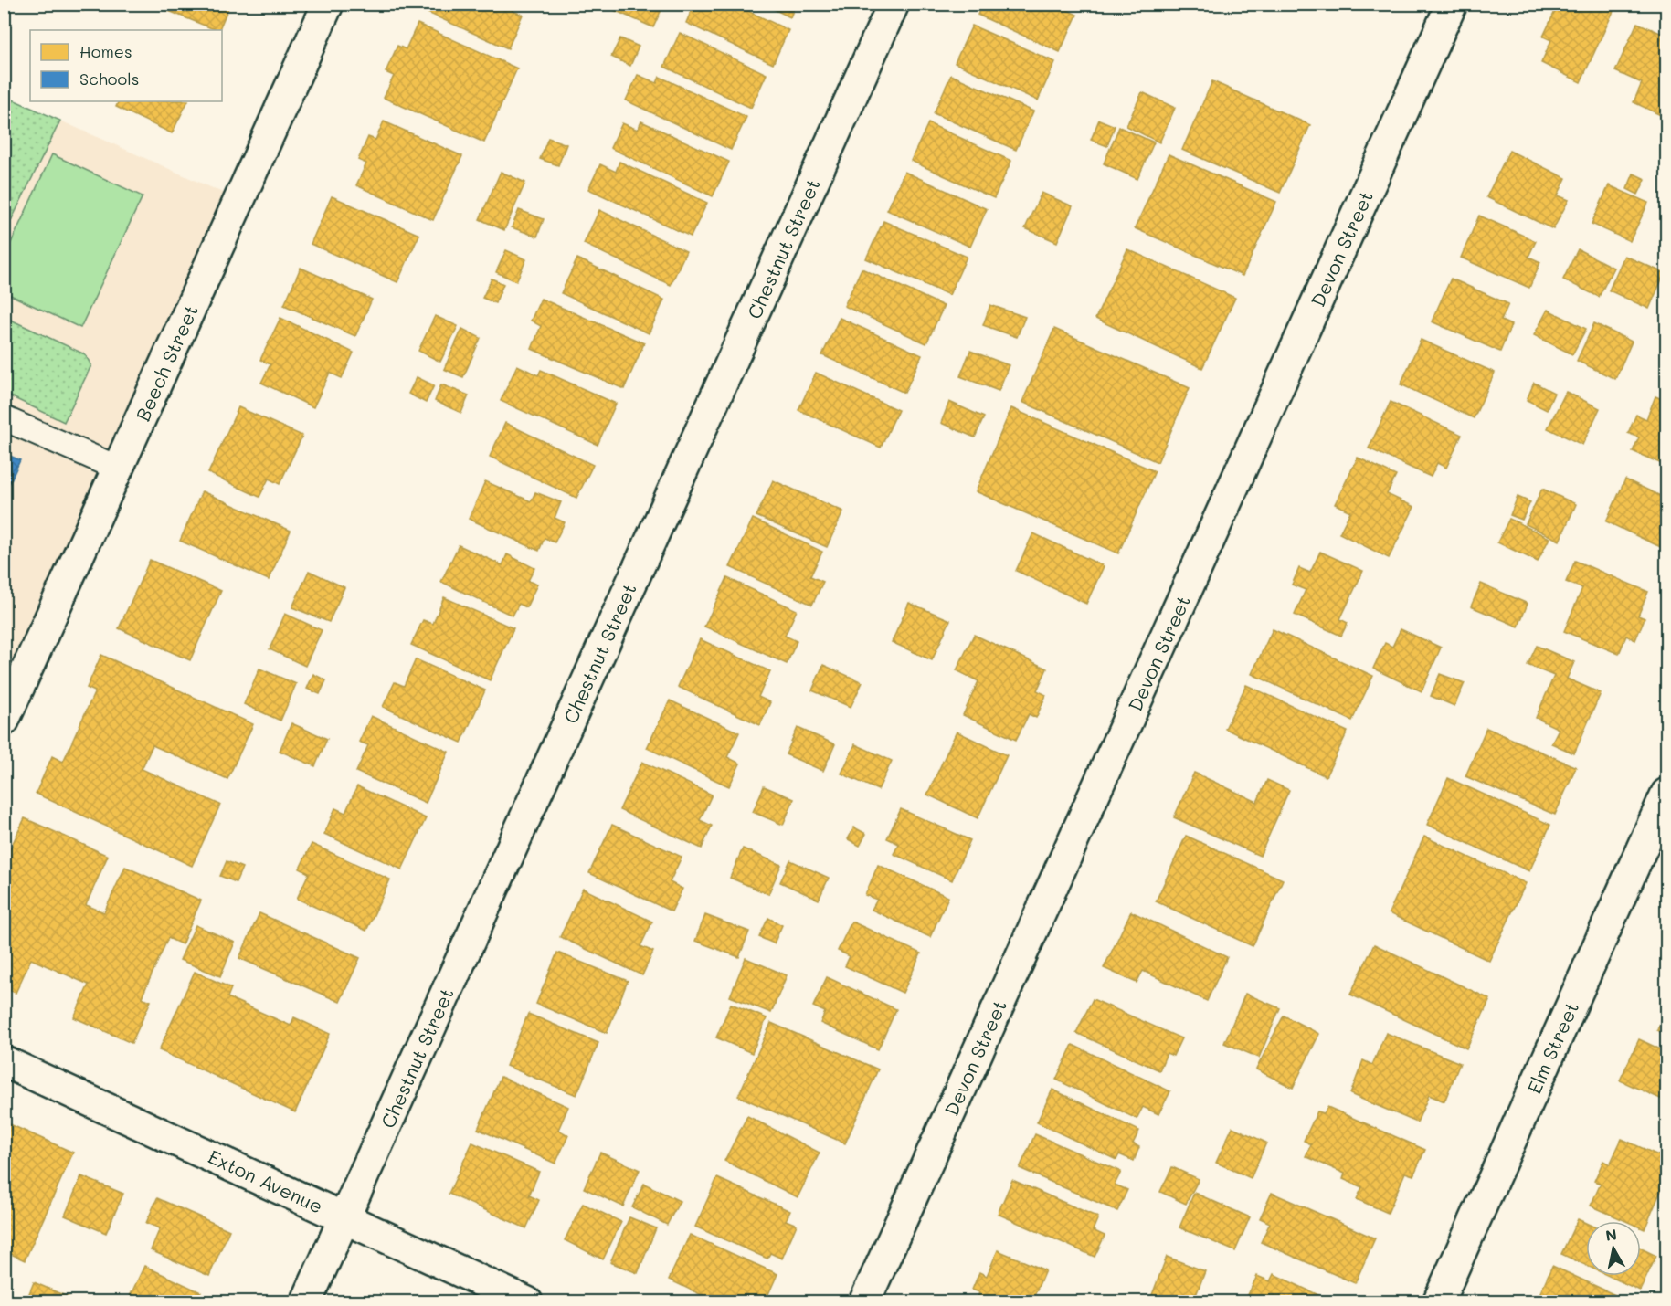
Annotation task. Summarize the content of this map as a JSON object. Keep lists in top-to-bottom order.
{
  "streets": {
    "street": [
      "Chestnut Street",
      "Devon Street",
      "Beech Street",
      "Elm Street",
      "Exton Avenue"
    ]
  },
  "crossings": [
    ["Chestnut Street", "Exton Avenue"]
  ],
  "legend": ["Homes", "Schools"],
  "north": "top"
}
